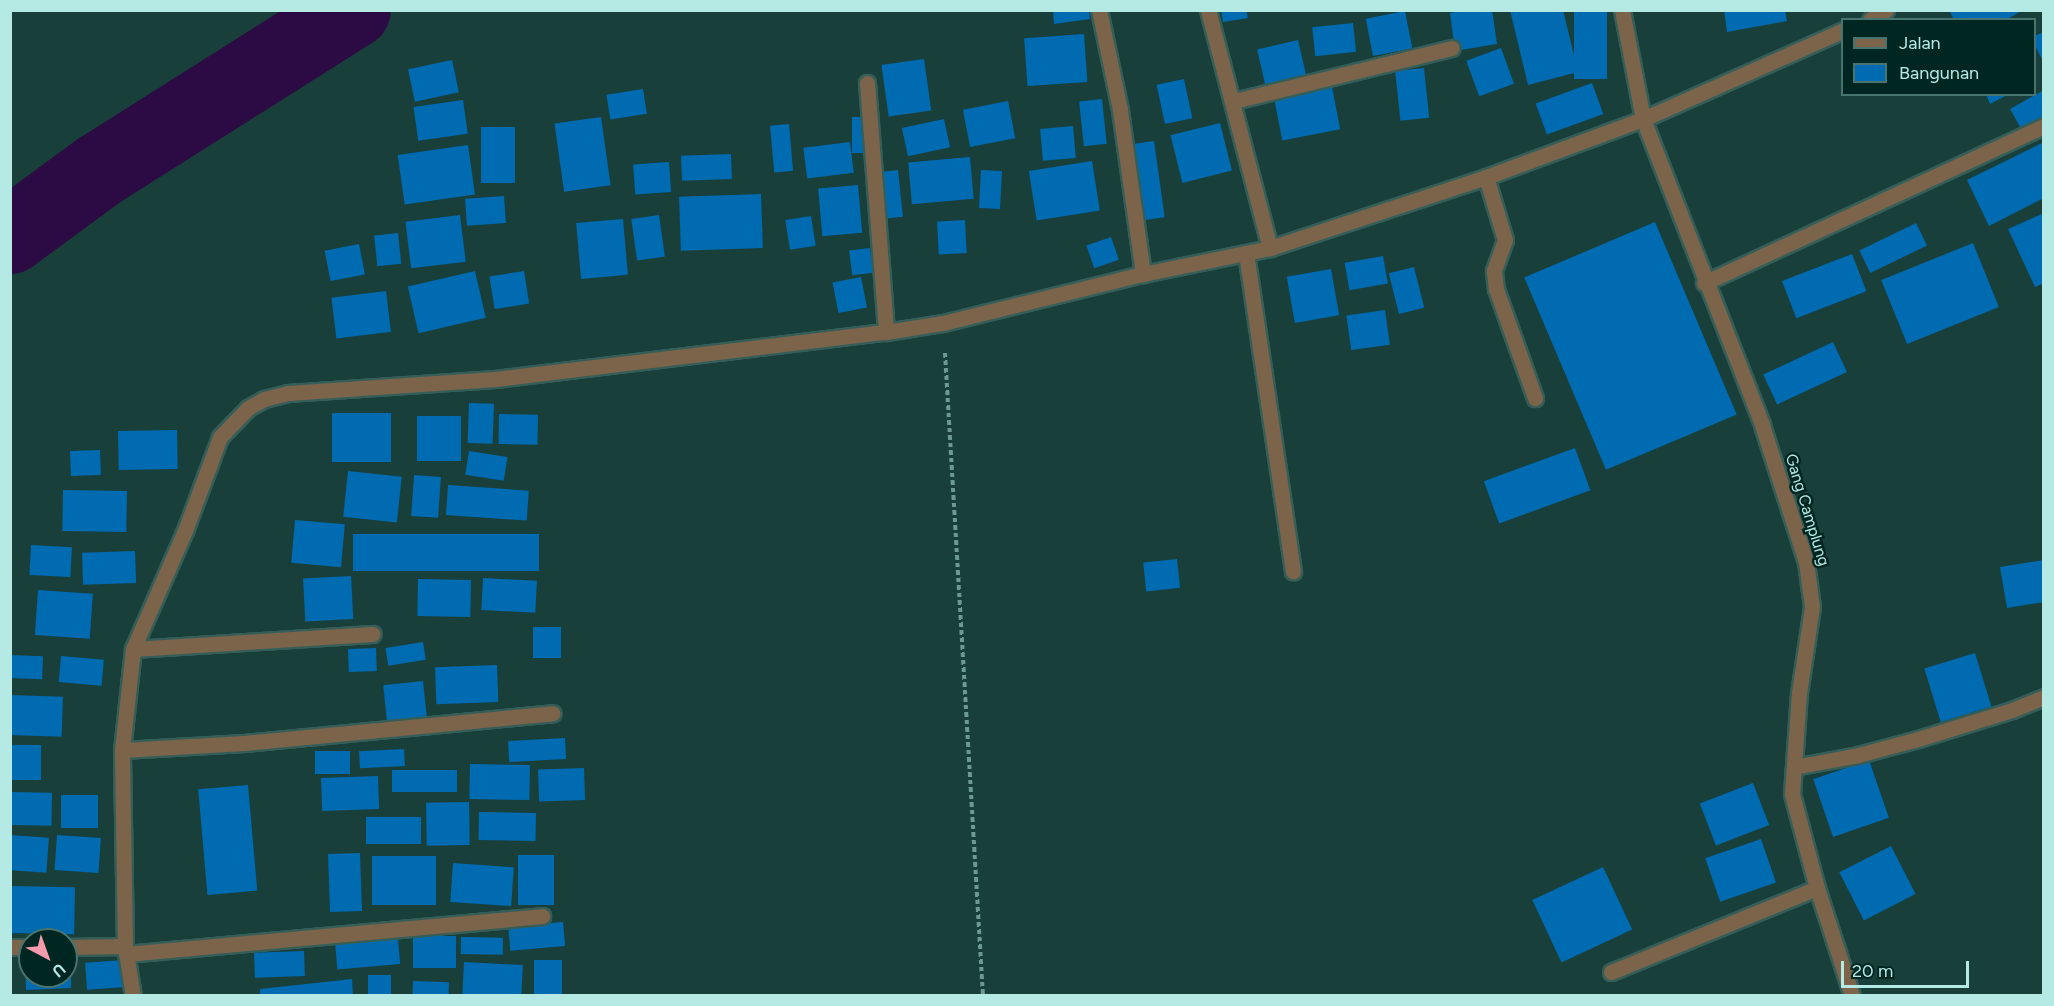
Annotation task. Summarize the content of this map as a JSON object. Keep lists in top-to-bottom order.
{
  "streets": {
    "street": ["Gang Camplung"]
  },
  "legend": ["Jalan", "Bangunan"],
  "scale_bar": "20 m",
  "north": "bottom right"
}
